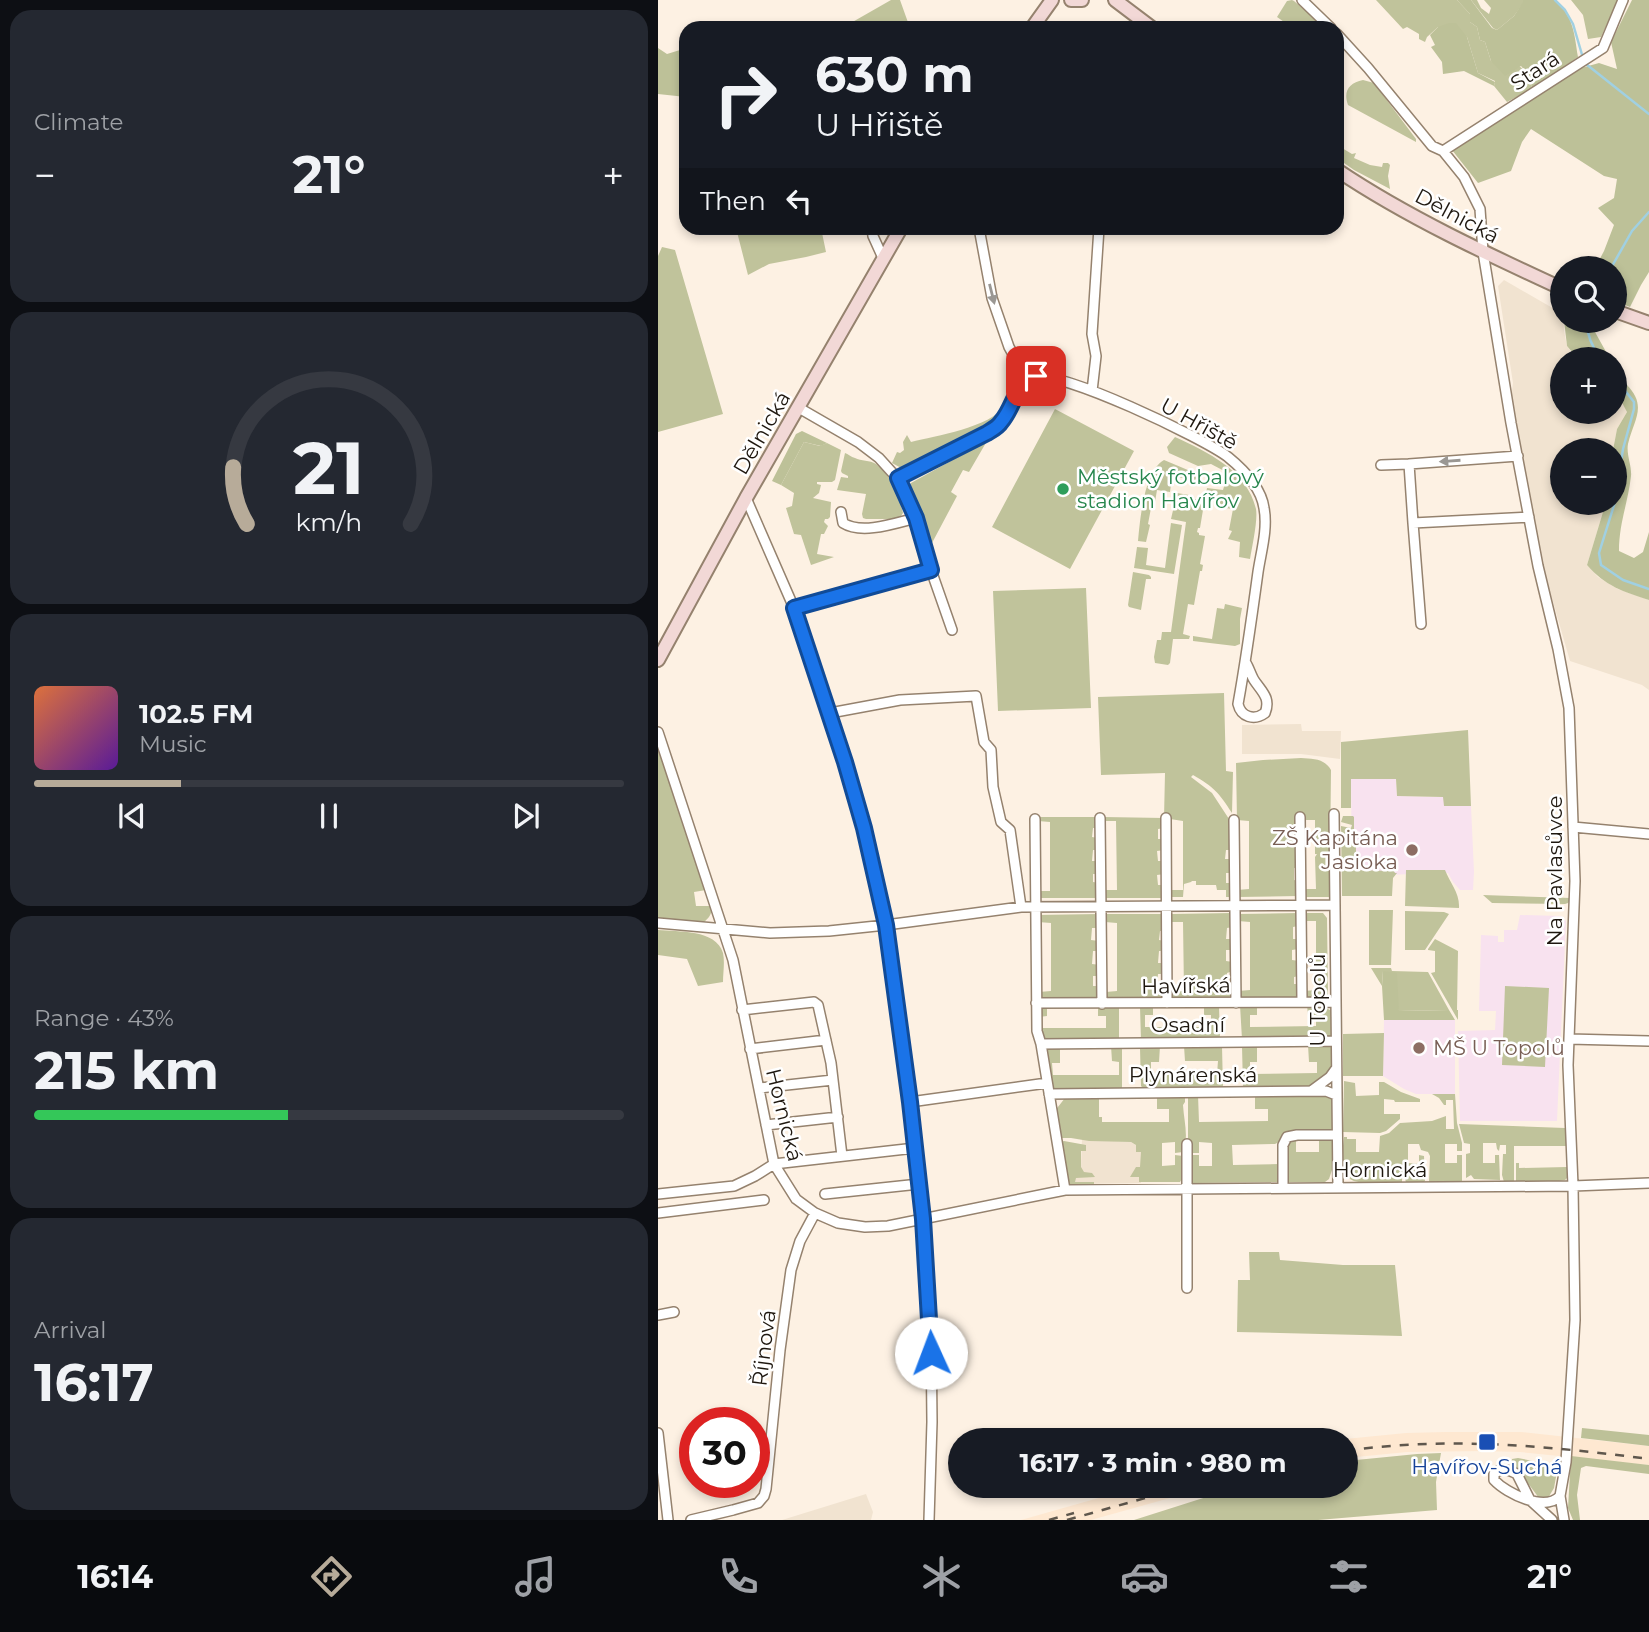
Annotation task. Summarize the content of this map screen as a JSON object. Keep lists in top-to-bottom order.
{
  "streets": {
    "street": [
      "Stará",
      "Dělnická",
      "U Hřiště",
      "Na Pavlasůvce",
      "Havířská",
      "U Topolů",
      "Osadní",
      "Plynárenská",
      "Hornická",
      "Říjnová"
    ]
  },
  "crossings": [
    ["Dělnická", "Na Pavlasůvce"],
    ["Na Pavlasůvce", "Hornická"],
    ["Havířská", "U Topolů"],
    ["U Topolů", "Osadní"],
    ["U Topolů", "Plynárenská"],
    ["U Topolů", "Hornická"],
    ["Hornická", "Říjnová"]
  ],
  "places": {
    "other": ["Městský fotbalový stadion Havířov", "ZŠ Kapitána Jasioka", "MŠ U Topolů"],
    "transit": ["Havířov-Suchá"]
  },
  "page": {
    "tile": [
      "Climate",
      ["Range · 43%", "215 km"],
      ["Arrival", "16:17"]
    ],
    "turn": ["630 m", "U Hřiště"],
    "heat": ["−", "21°", "+"],
    "then": "Then",
    "map_buttons": ["+", "−"],
    "song": ["102.5 FM", "Music"],
    "limit": "30",
    "trip": "16:17 · 3 min · 980 m",
    "tabs": ["16:14", "21°"],
    "gauge": ["21", "km/h"]
  }
}
